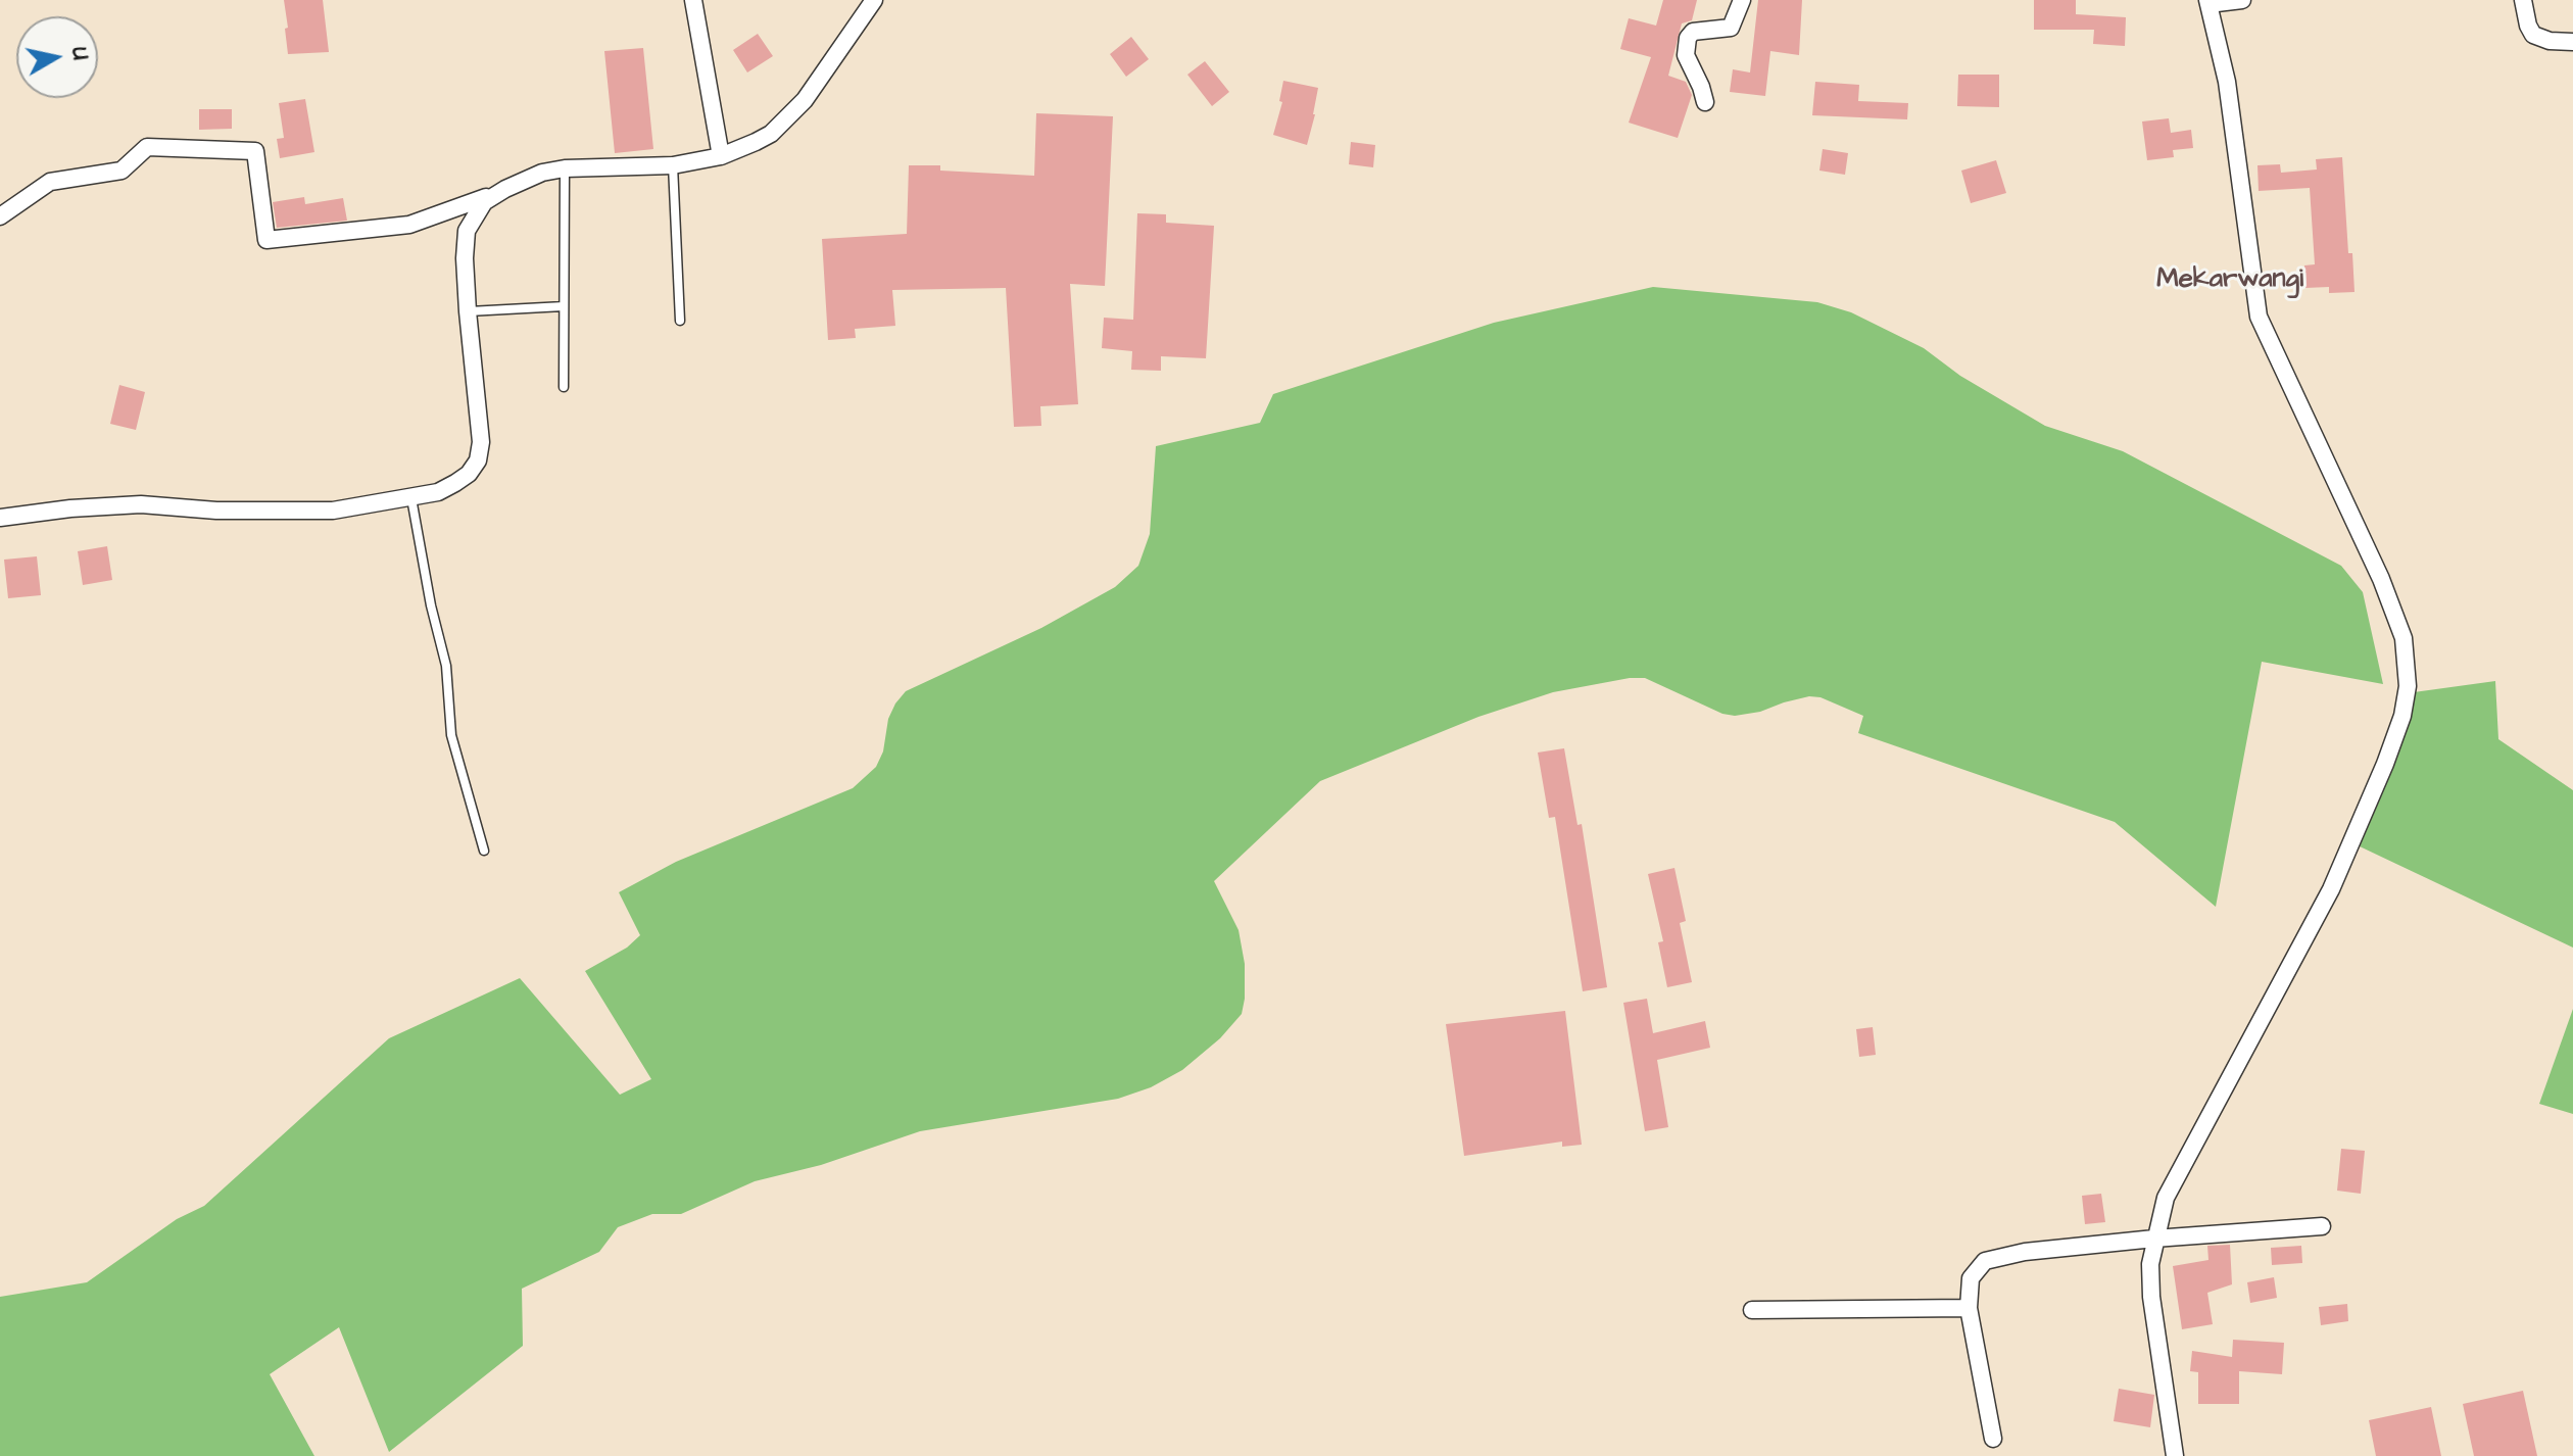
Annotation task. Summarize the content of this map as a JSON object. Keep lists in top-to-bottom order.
{
  "districts": ["Mekarwangi"],
  "north": "right"
}
